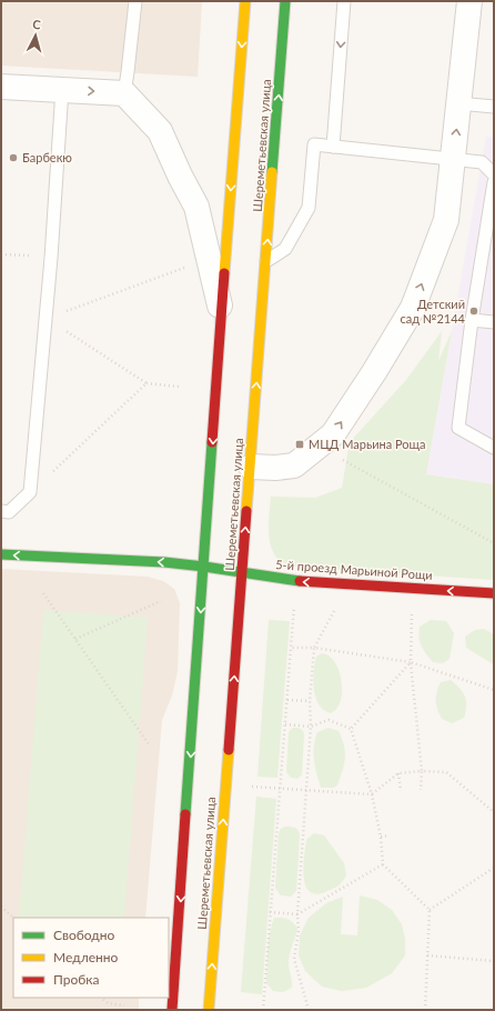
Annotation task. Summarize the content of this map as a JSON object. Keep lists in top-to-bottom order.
{
  "streets": {
    "main road": ["Шереметьевская улица", "5-й проезд Марьиной Рощи"]
  },
  "crossings": [
    ["Шереметьевская улица", "5-й проезд Марьиной Рощи"]
  ],
  "one_way": ["5-й проезд Марьиной Рощи"],
  "places": {
    "other": ["Барбекю", "Детский сад №2144"],
    "transit": ["МЦД Марьина Роща"]
  },
  "legend": ["Свободно", "Медленно", "Пробка"],
  "north": "top"
}
